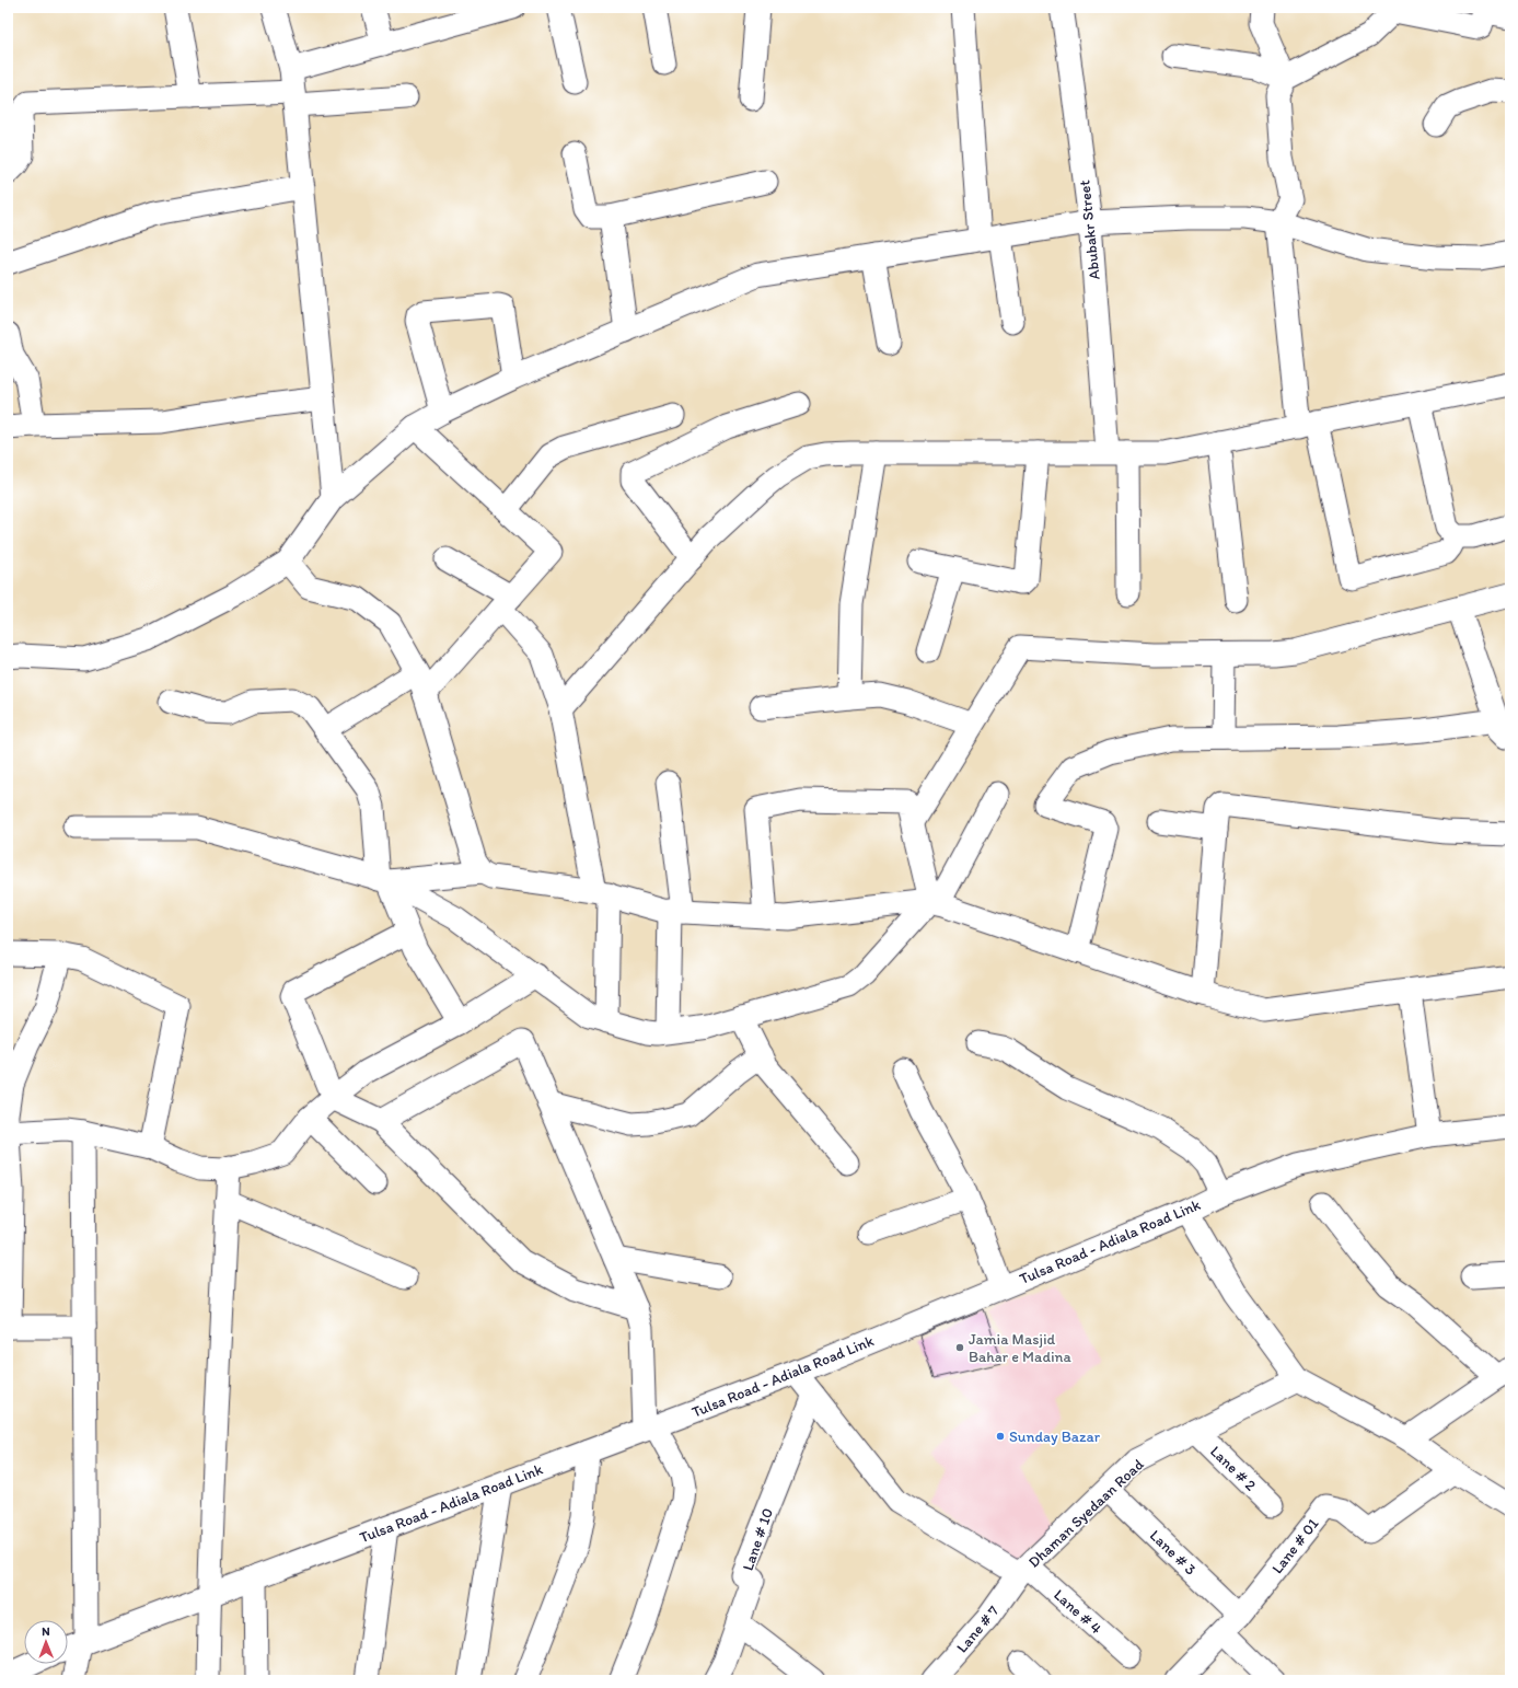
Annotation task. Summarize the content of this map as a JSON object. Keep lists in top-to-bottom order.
{
  "streets": {
    "street": [
      "Abubakr Street",
      "Tulsa Road - Adiala Road Link",
      "Lane # 2",
      "Dhaman Syedaan Road",
      "Lane # 10",
      "Lane # 01",
      "Lane # 3",
      "Lane # 4",
      "Lane # 7"
    ]
  },
  "crossings": [
    ["Tulsa Road - Adiala Road Link", "Dhaman Syedaan Road"],
    ["Lane # 2", "Dhaman Syedaan Road"],
    ["Dhaman Syedaan Road", "Lane # 10"],
    ["Dhaman Syedaan Road", "Lane # 3"],
    ["Dhaman Syedaan Road", "Lane # 4"],
    ["Dhaman Syedaan Road", "Lane # 7"],
    ["Lane # 01", "Lane # 3"],
    ["Lane # 4", "Lane # 7"]
  ],
  "places": ["Jamia Masjid Bahar e Madina", "Sunday Bazar"],
  "north": "top"
}
